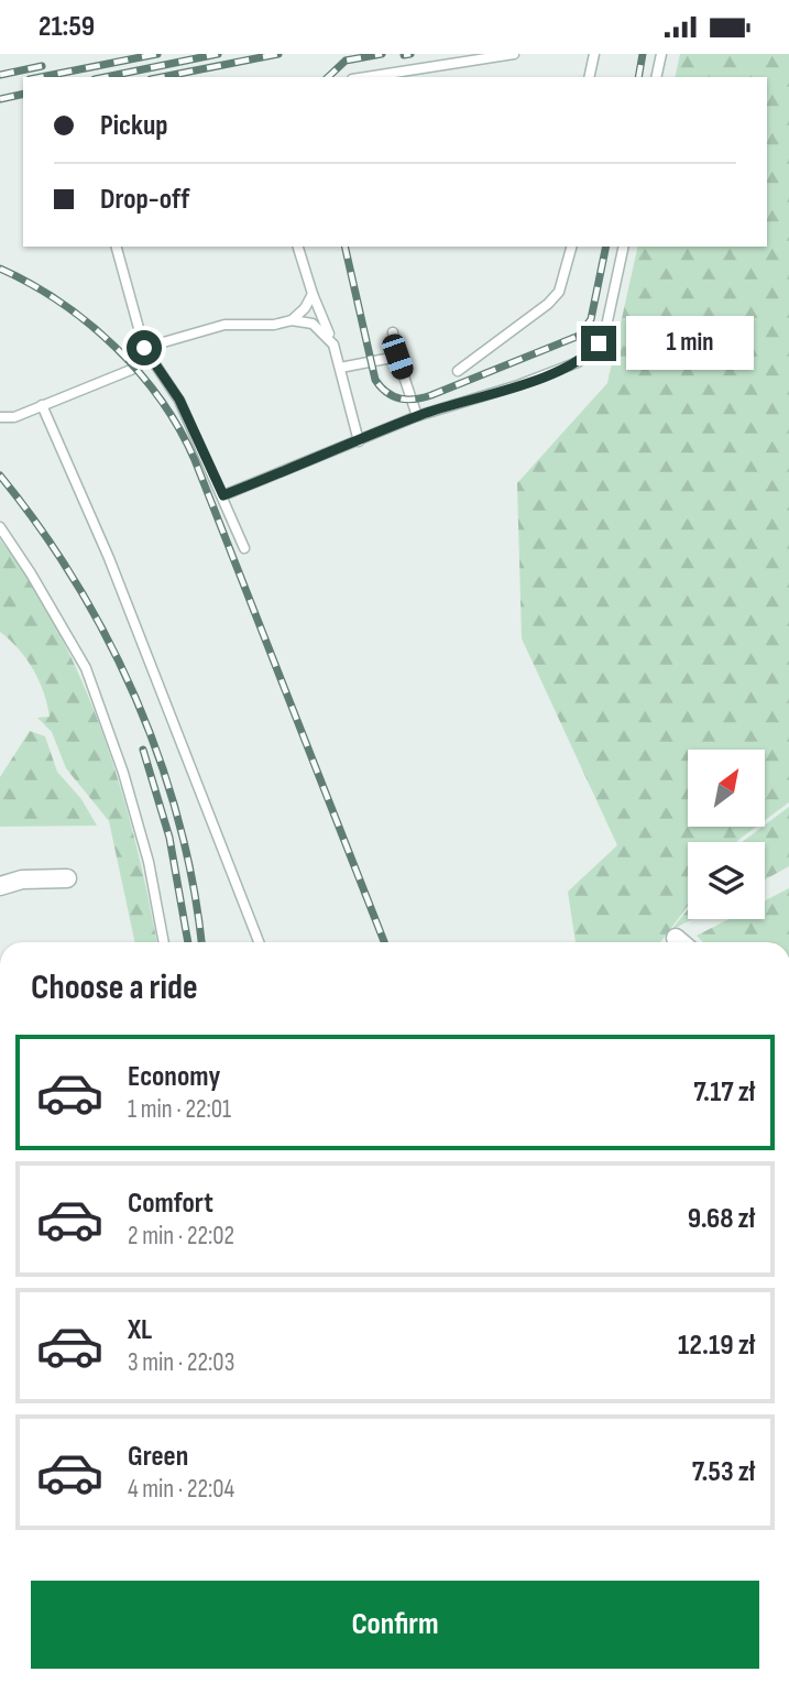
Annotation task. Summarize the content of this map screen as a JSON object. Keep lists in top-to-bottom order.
{
  "north": "top right",
  "page": {
    "status": "21:59",
    "banner": ["Pickup", "Drop-off"],
    "bubble": "1 min",
    "heading": "Choose a ride",
    "list": [
      {
        "name": "Economy",
        "note": "1 min · 22:01",
        "value": "7.17 zł"
      },
      {
        "name": "Comfort",
        "note": "2 min · 22:02",
        "value": "9.68 zł"
      },
      {
        "name": "XL",
        "note": "3 min · 22:03",
        "value": "12.19 zł"
      },
      {
        "name": "Green",
        "note": "4 min · 22:04",
        "value": "7.53 zł"
      }
    ],
    "buttons": "Confirm"
  }
}
